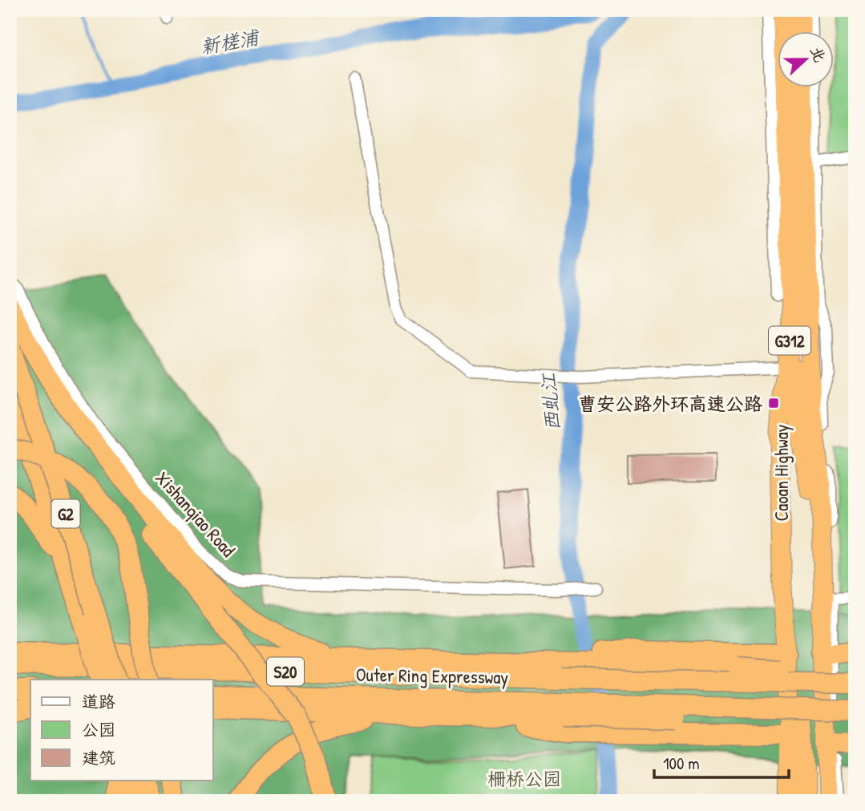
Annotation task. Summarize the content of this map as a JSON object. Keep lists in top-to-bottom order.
{
  "streets": {
    "highway": [
      "G312",
      "Caoan Highway",
      "G2",
      "S20",
      "Outer Ring Expressway"
    ],
    "street": ["Xishanqiao Road"]
  },
  "water": ["新槎浦", "西虬江"],
  "parks": ["栅桥公园"],
  "places": {
    "transit": ["曹安公路外环高速公路"]
  },
  "legend": ["道路", "公园", "建筑"],
  "scale_bar": "100 m",
  "north": "right"
}
